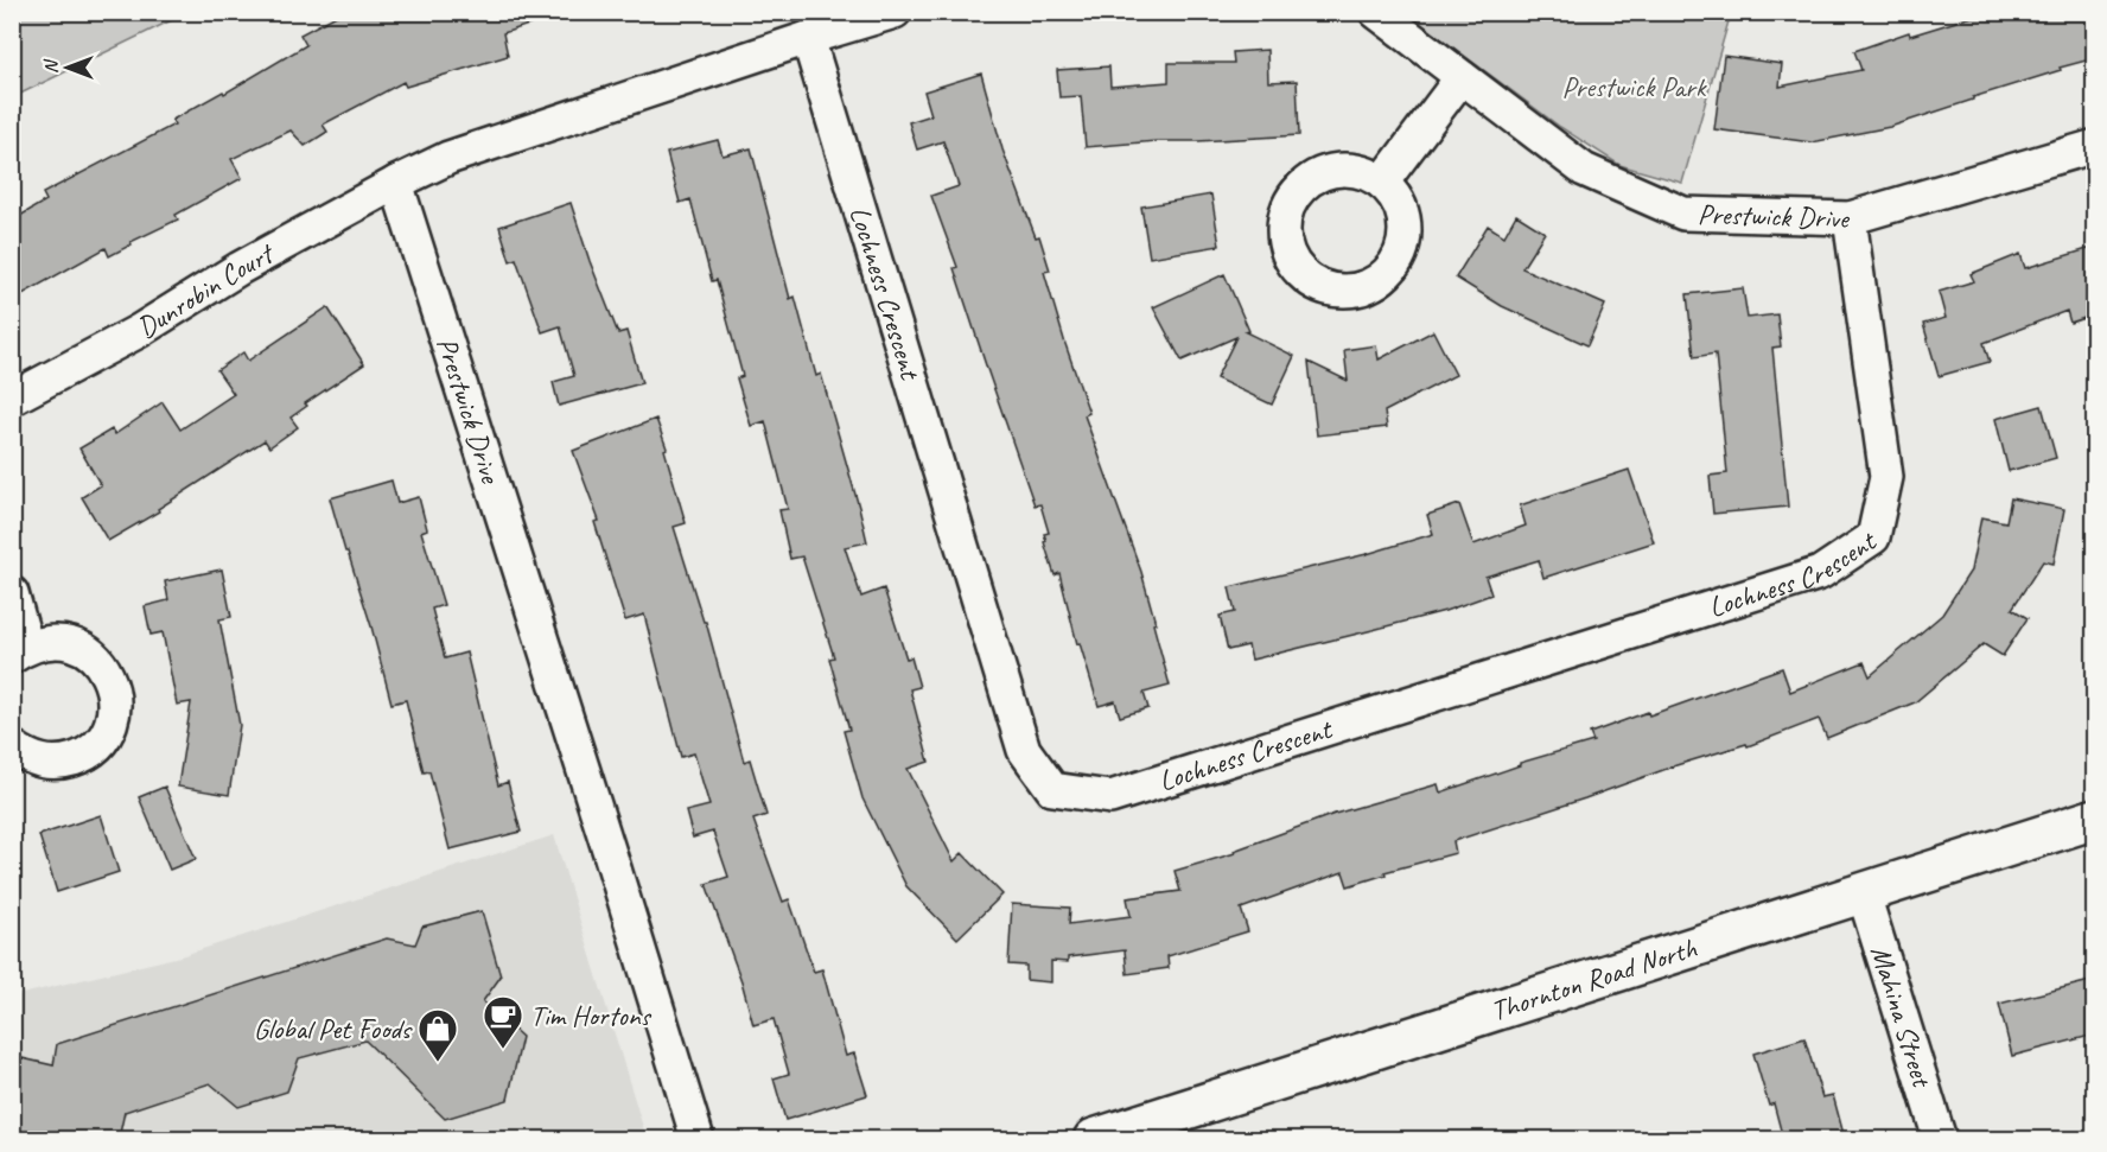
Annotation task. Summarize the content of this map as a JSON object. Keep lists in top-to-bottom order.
{
  "streets": {
    "main road": ["Thornton Road North"],
    "street": [
      "Prestwick Drive",
      "Dunrobin Court",
      "Lochness Crescent",
      "Mahina Street"
    ]
  },
  "crossings": [
    ["Prestwick Drive", "Dunrobin Court"],
    ["Prestwick Drive", "Lochness Crescent"],
    ["Thornton Road North", "Mahina Street"]
  ],
  "parks": ["Prestwick Park"],
  "places": {
    "cafe": ["Tim Hortons"],
    "shop": ["Global Pet Foods"]
  },
  "north": "left"
}
